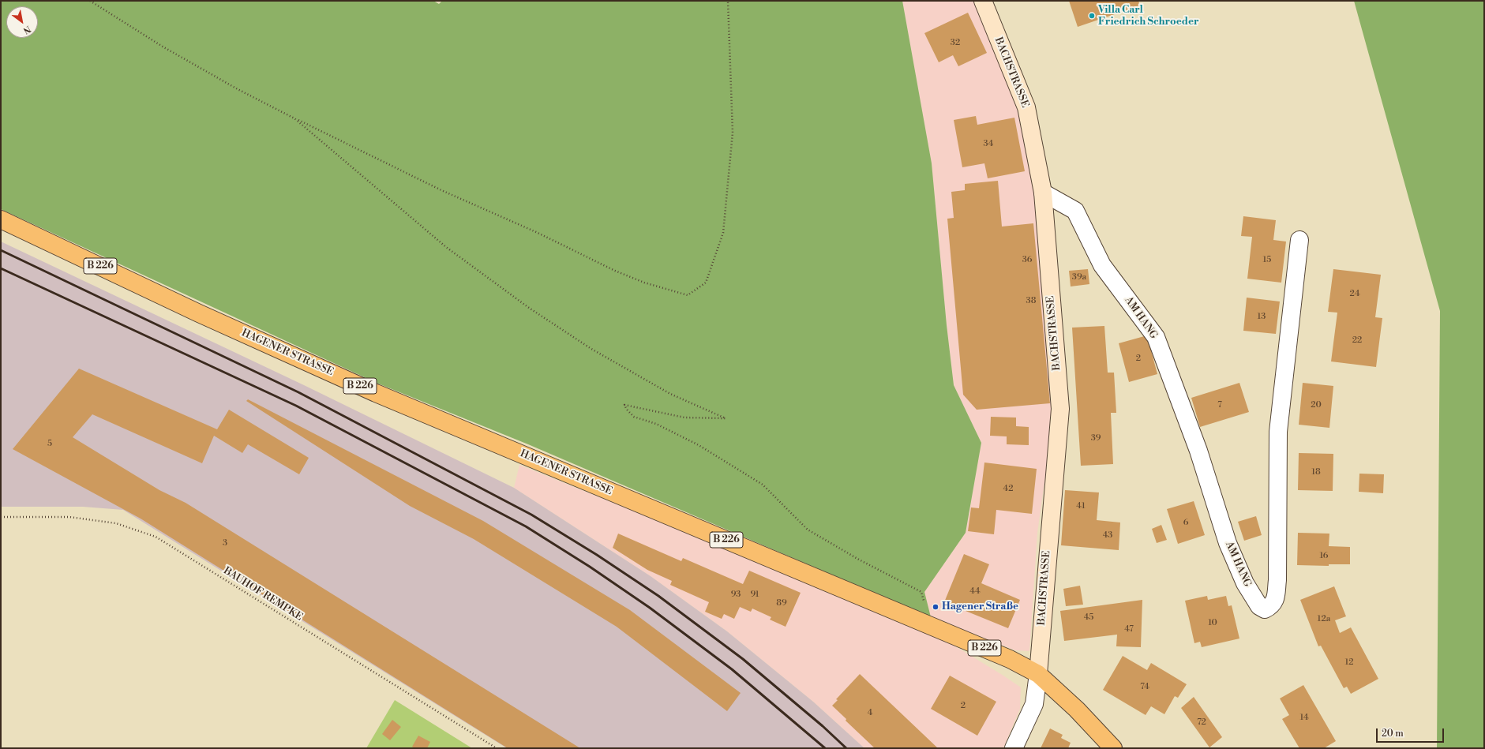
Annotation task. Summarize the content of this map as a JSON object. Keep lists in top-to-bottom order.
{
  "streets": {
    "main road": ["B 226", "HAGENER STRASSE"],
    "street": ["BACHSTRASSE", "AM HANG"],
    "path": ["BAUHOF REMPKE"]
  },
  "crossings": [
    ["BACHSTRASSE", "AM HANG"],
    ["BACHSTRASSE", "HAGENER STRASSE"]
  ],
  "places": ["Villa Carl Friedrich Schroeder", "Hagener Straße"],
  "house_numbers": [
    "32",
    "34",
    "36",
    "15",
    "39a",
    "24",
    "38",
    "13",
    "22",
    "2",
    "7",
    "20",
    "39",
    "5",
    "18",
    "42",
    "41",
    "6",
    "43",
    "3",
    "16",
    "44",
    "93",
    "91",
    "89",
    "45",
    "12a",
    "10",
    "47",
    "12",
    "74",
    "2",
    "4",
    "14",
    "72"
  ],
  "scale_bar": "20 m",
  "north": "bottom right"
}
